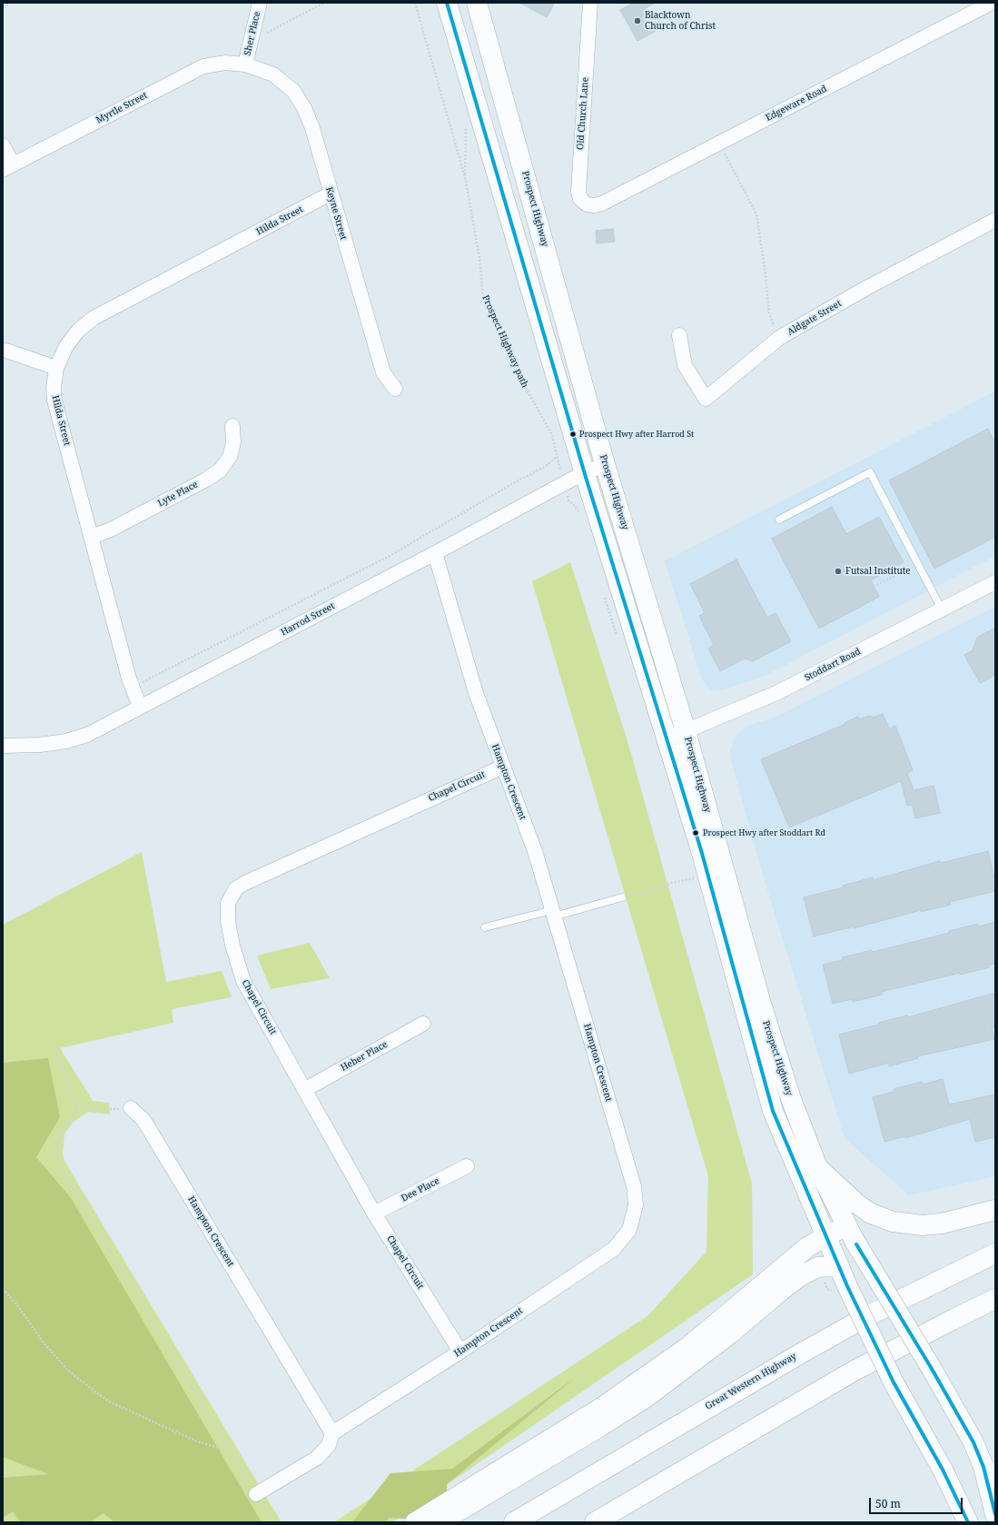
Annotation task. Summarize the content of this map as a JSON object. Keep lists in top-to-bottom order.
{
  "streets": {
    "main road": ["Prospect Highway", "Great Western Highway"],
    "street": [
      "Sher Place",
      "Edgeware Road",
      "Myrtle Street",
      "Old Church Lane",
      "Keyne Street",
      "Hilda Street",
      "Aldgate Street",
      "Lyte Place",
      "Harrod Street",
      "Stoddart Road",
      "Hampton Crescent",
      "Chapel Circuit",
      "Heber Place",
      "Dee Place"
    ],
    "path": ["Prospect Highway path"]
  },
  "crossings": [
    ["Sher Place", "Myrtle Street"],
    ["Sher Place", "Keyne Street"],
    ["Edgeware Road", "Old Church Lane"],
    ["Myrtle Street", "Keyne Street"],
    ["Prospect Highway", "Harrod Street"],
    ["Prospect Highway", "Stoddart Road"],
    ["Keyne Street", "Hilda Street"],
    ["Hilda Street", "Prospect Highway path"],
    ["Hilda Street", "Lyte Place"],
    ["Hilda Street", "Harrod Street"],
    ["Harrod Street", "Hampton Crescent"],
    ["Hampton Crescent", "Chapel Circuit"],
    ["Chapel Circuit", "Heber Place"],
    ["Chapel Circuit", "Dee Place"]
  ],
  "places": [
    "Blacktown Church of Christ",
    "Prospect Hwy after Harrod St",
    "Futsal Institute",
    "Prospect Hwy after Stoddart Rd"
  ],
  "scale_bar": "50 m"
}
